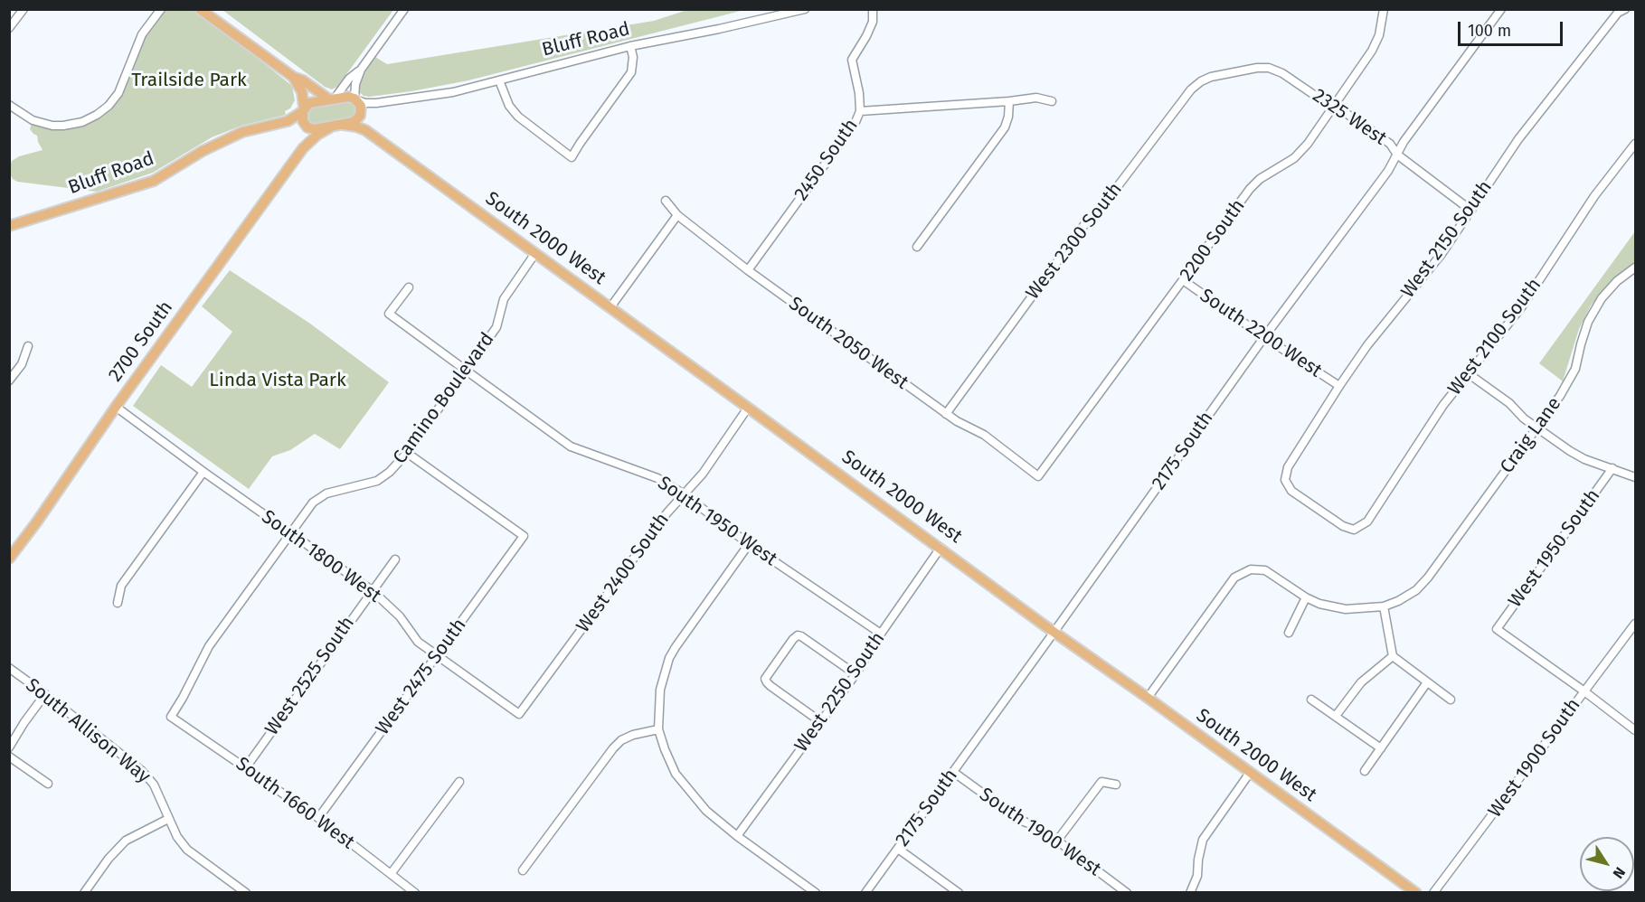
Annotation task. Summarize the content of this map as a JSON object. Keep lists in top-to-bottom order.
{
  "streets": {
    "main road": ["Bluff Road", "South 2000 West", "2700 South"],
    "street": [
      "2325 West",
      "2450 South",
      "West 2150 South",
      "2200 South",
      "West 2300 South",
      "South 2200 West",
      "West 2100 South",
      "South 2050 West",
      "Camino Boulevard",
      "Craig Lane",
      "2175 South",
      "South 1950 West",
      "West 1950 South",
      "South 1800 West",
      "West 2400 South",
      "West 2525 South",
      "West 2475 South",
      "West 2250 South",
      "South Allison Way",
      "West 1900 South",
      "South 1660 West",
      "South 1900 West"
    ]
  },
  "crossings": [
    ["Bluff Road", "2700 South"],
    ["2325 West", "West 2150 South"],
    ["2325 West", "2200 South"],
    ["2325 West", "West 2300 South"],
    ["2325 West", "2175 South"],
    ["2450 South", "South 2050 West"],
    ["South 2000 West", "Camino Boulevard"],
    ["South 2000 West", "2175 South"],
    ["South 2000 West", "West 2400 South"],
    ["South 2000 West", "West 2250 South"],
    ["West 2150 South", "South 2200 West"],
    ["West 2150 South", "West 2100 South"],
    ["2200 South", "South 2200 West"],
    ["2200 South", "South 2050 West"],
    ["West 2300 South", "South 2050 West"],
    ["South 2200 West", "2175 South"],
    ["2700 South", "South 1800 West"],
    ["Camino Boulevard", "South 1950 West"],
    ["Camino Boulevard", "South 1800 West"],
    ["Camino Boulevard", "West 2475 South"],
    ["Camino Boulevard", "South 1660 West"],
    ["2175 South", "South 1900 West"],
    ["South 1950 West", "West 2400 South"],
    ["South 1950 West", "West 2250 South"],
    ["West 1950 South", "West 1900 South"],
    ["South 1800 West", "West 2400 South"],
    ["South 1800 West", "West 2525 South"],
    ["South 1800 West", "West 2475 South"],
    ["West 2525 South", "South 1660 West"],
    ["West 2475 South", "South 1660 West"]
  ],
  "parks": ["Trailside Park", "Linda Vista Park"],
  "scale_bar": "100 m",
  "north": "bottom right"
}
